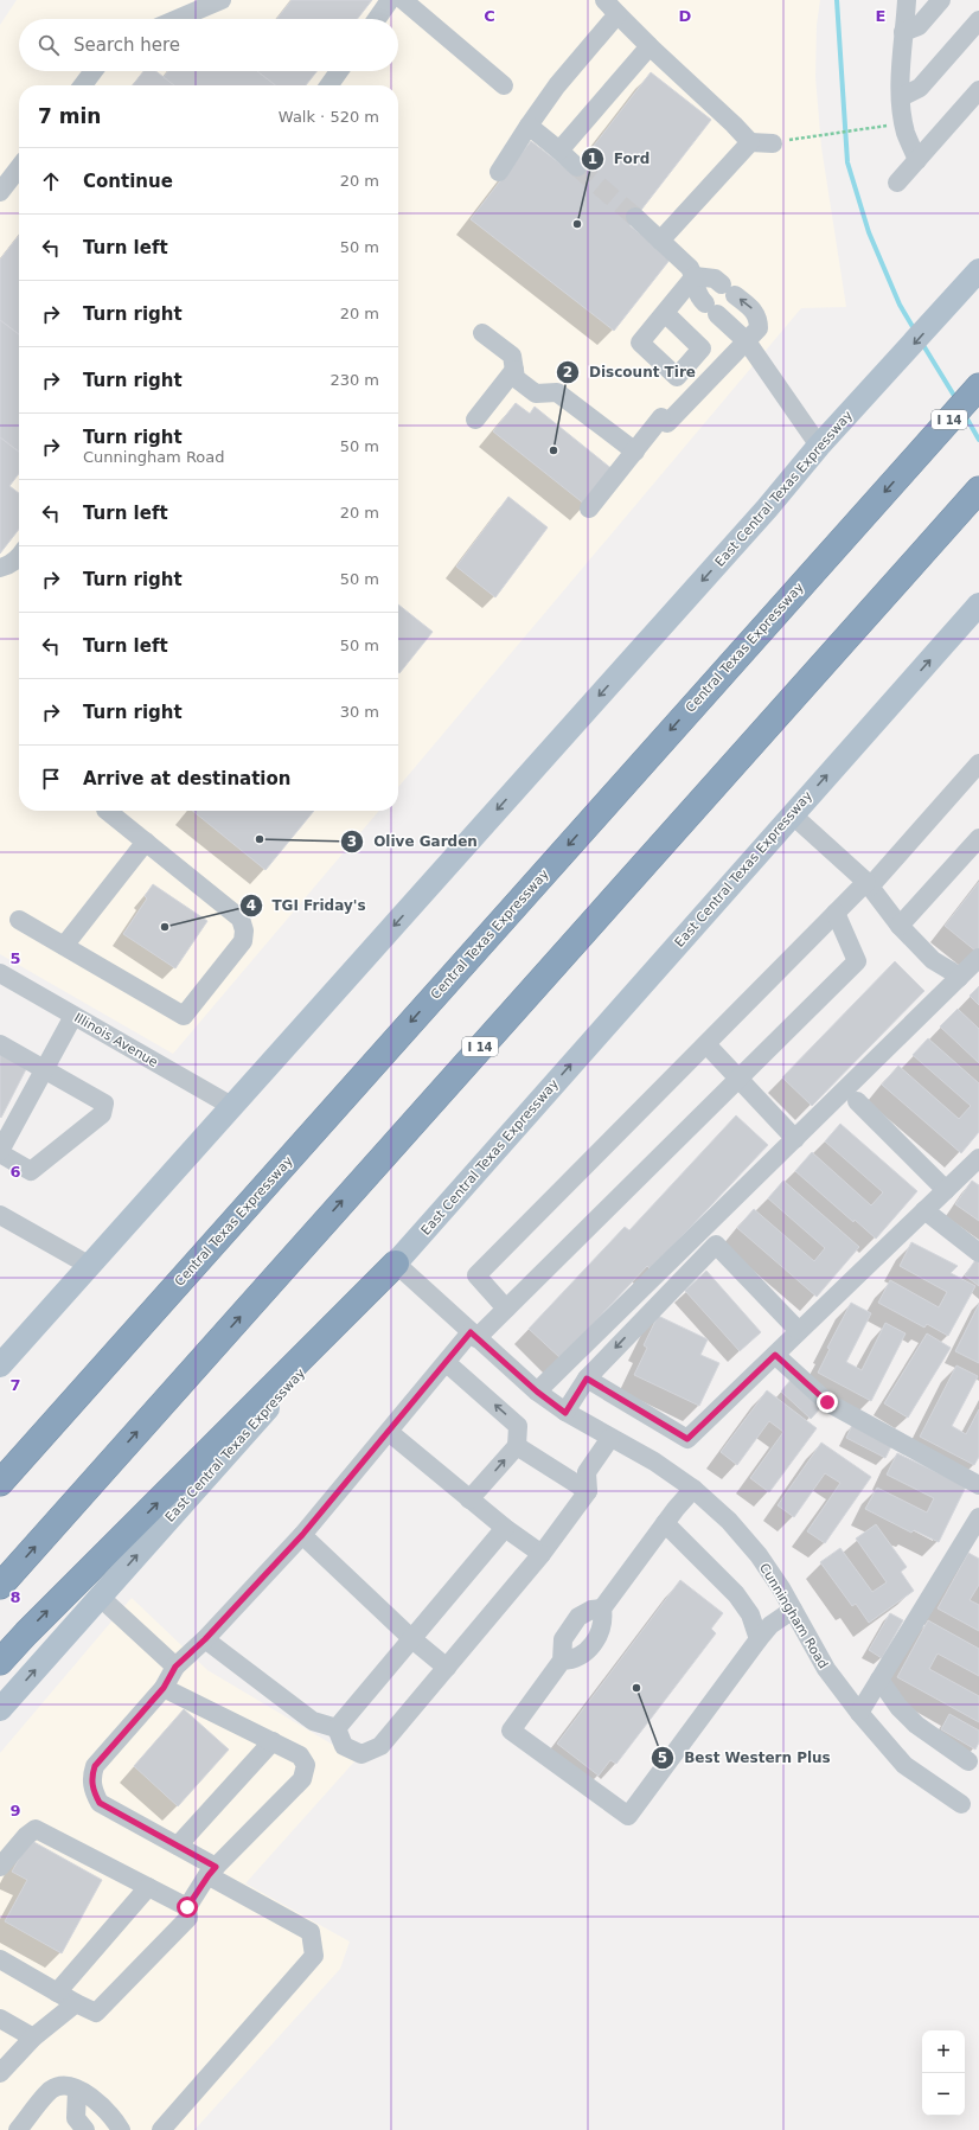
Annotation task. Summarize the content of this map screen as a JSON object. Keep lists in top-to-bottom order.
{
  "streets": {
    "highway": ["I 14", "Central Texas Expressway"],
    "main road": ["East Central Texas Expressway"],
    "street": ["Illinois Avenue", "Cunningham Road"]
  },
  "crossings": [
    ["East Central Texas Expressway", "Illinois Avenue"],
    ["East Central Texas Expressway", "Cunningham Road"]
  ],
  "places": [
    "Ford",
    "Discount Tire",
    "Olive Garden",
    "TGI Friday's",
    "Best Western Plus"
  ],
  "page": {
    "search": "Search here",
    "heading": ["7 min", "Walk · 520 m"],
    "list": [
      ["Continue", "20 m"],
      ["Turn left", "50 m"],
      ["Turn right", "20 m"],
      ["Turn right", "230 m"],
      ["Turn right", "Cunningham Road", "50 m"],
      ["Turn left", "20 m"],
      ["Turn right", "50 m"],
      ["Turn left", "50 m"],
      ["Turn right", "30 m"],
      "Arrive at destination"
    ],
    "map_buttons": ["+", "−"]
  },
  "grid": {
    "columns": ["C", "D", "E"],
    "rows": [
      "5",
      "6",
      "7",
      "8",
      "9"
    ]
  }
}
